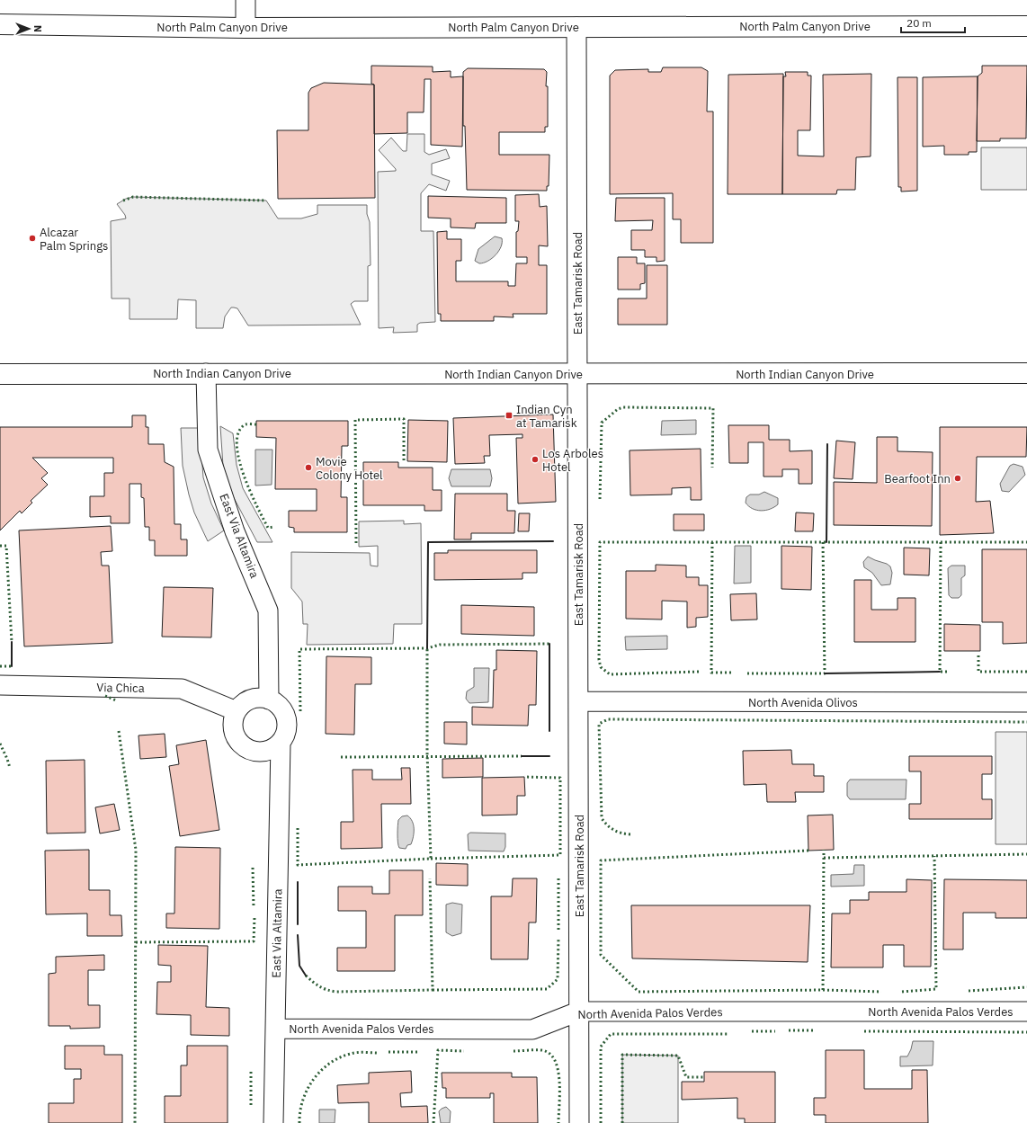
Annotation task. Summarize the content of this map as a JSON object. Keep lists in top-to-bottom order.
{
  "streets": {
    "main road": ["North Palm Canyon Drive", "North Indian Canyon Drive"],
    "street": [
      "East Tamarisk Road",
      "East Via Altamira",
      "Via Chica",
      "North Avenida Olivos",
      "North Avenida Palos Verdes"
    ]
  },
  "crossings": [
    ["North Palm Canyon Drive", "East Tamarisk Road"],
    ["East Tamarisk Road", "North Indian Canyon Drive"],
    ["East Tamarisk Road", "North Avenida Olivos"],
    ["East Tamarisk Road", "North Avenida Palos Verdes"],
    ["North Indian Canyon Drive", "East Via Altamira"],
    ["East Via Altamira", "Via Chica"],
    ["East Via Altamira", "North Avenida Palos Verdes"]
  ],
  "places": {
    "other": [
      "Alcazar Palm Springs",
      "Los Arboles Hotel",
      "Movie Colony Hotel",
      "Bearfoot Inn"
    ],
    "transit": ["Indian Cyn at Tamarisk"]
  },
  "scale_bar": "20 m",
  "north": "right"
}
